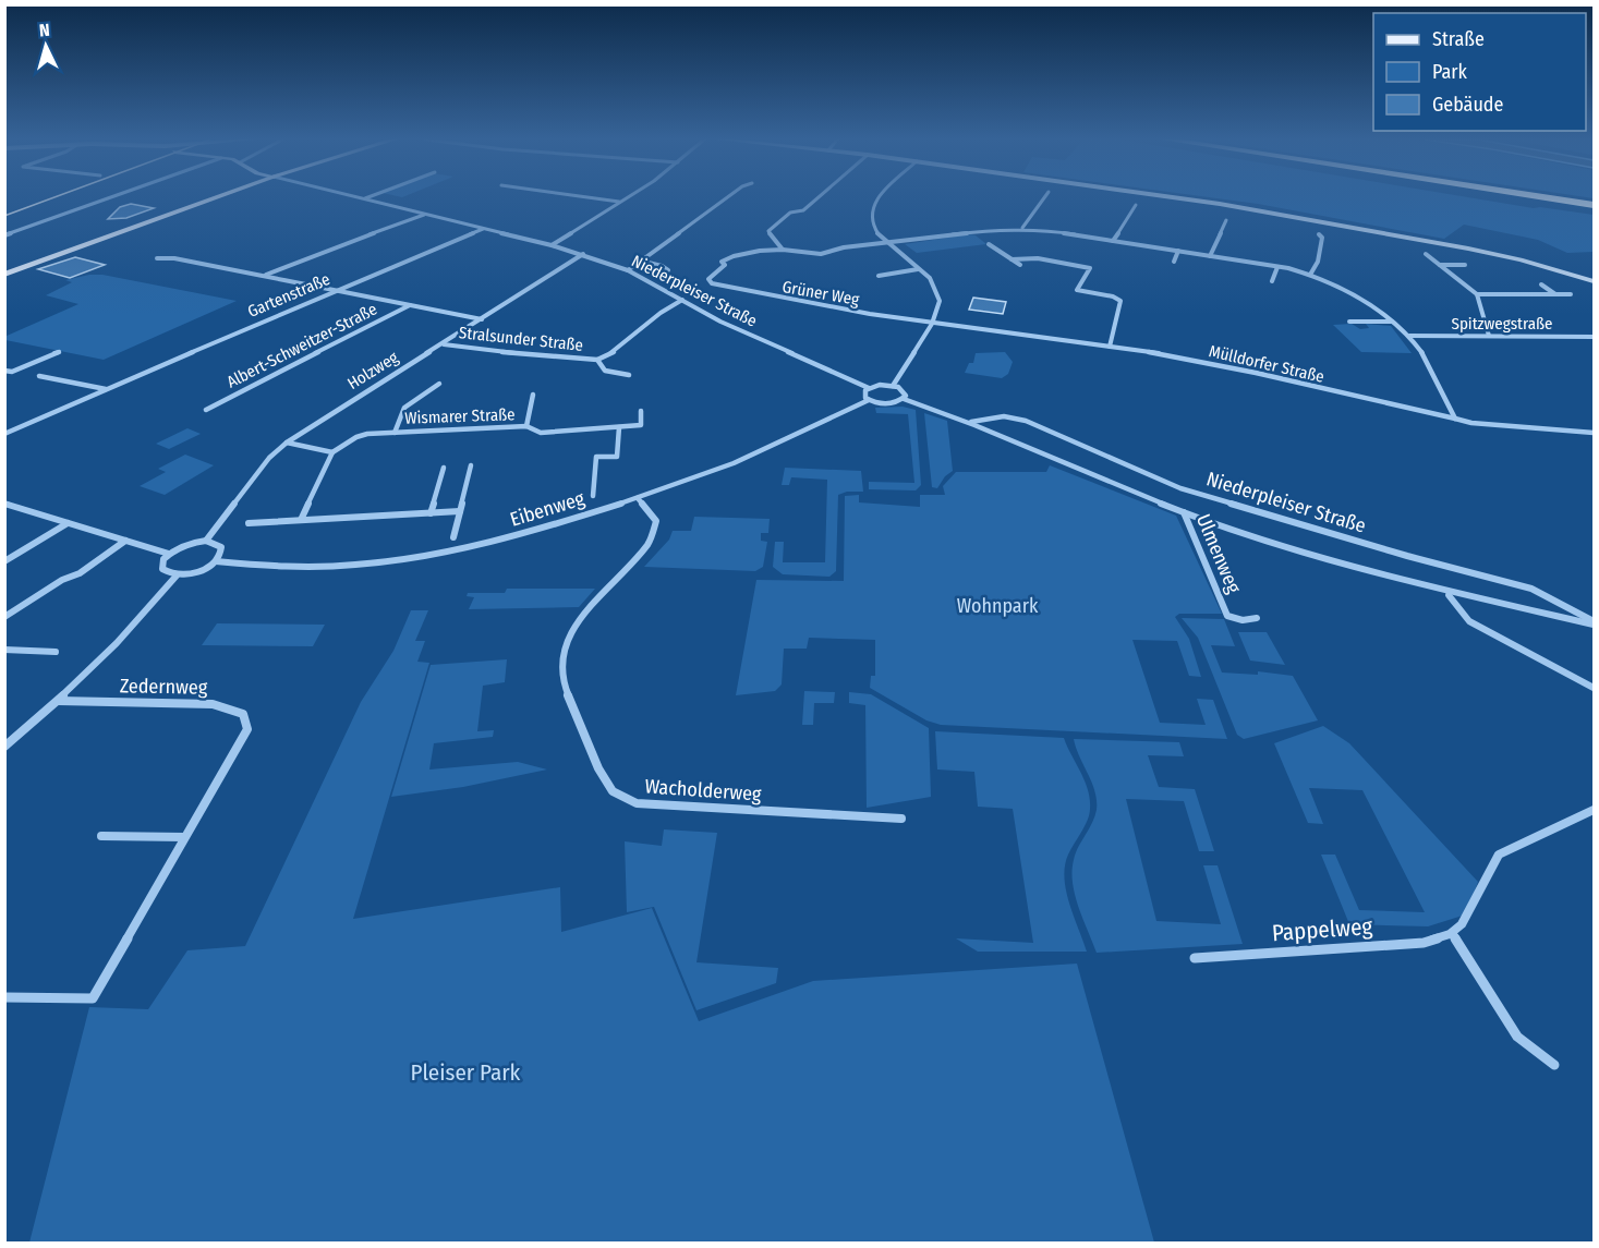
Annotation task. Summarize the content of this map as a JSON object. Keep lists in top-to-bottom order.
{
  "streets": {
    "street": [
      "Niederpleiser Straße",
      "Grüner Weg",
      "Gartenstraße",
      "Spitzwegstraße",
      "Stralsunder Straße",
      "Albert-Schweitzer-Straße",
      "Mülldorfer Straße",
      "Holzweg",
      "Wismarer Straße",
      "Eibenweg",
      "Ulmenweg",
      "Zedernweg",
      "Wacholderweg",
      "Pappelweg"
    ]
  },
  "crossings": [
    ["Niederpleiser Straße", "Gartenstraße"],
    ["Niederpleiser Straße", "Holzweg"],
    ["Niederpleiser Straße", "Ulmenweg"],
    ["Grüner Weg", "Mülldorfer Straße"],
    ["Stralsunder Straße", "Holzweg"],
    ["Eibenweg", "Wacholderweg"]
  ],
  "parks": ["Wohnpark", "Pleiser Park"],
  "legend": ["Straße", "Park", "Gebäude"],
  "north": "top"
}
